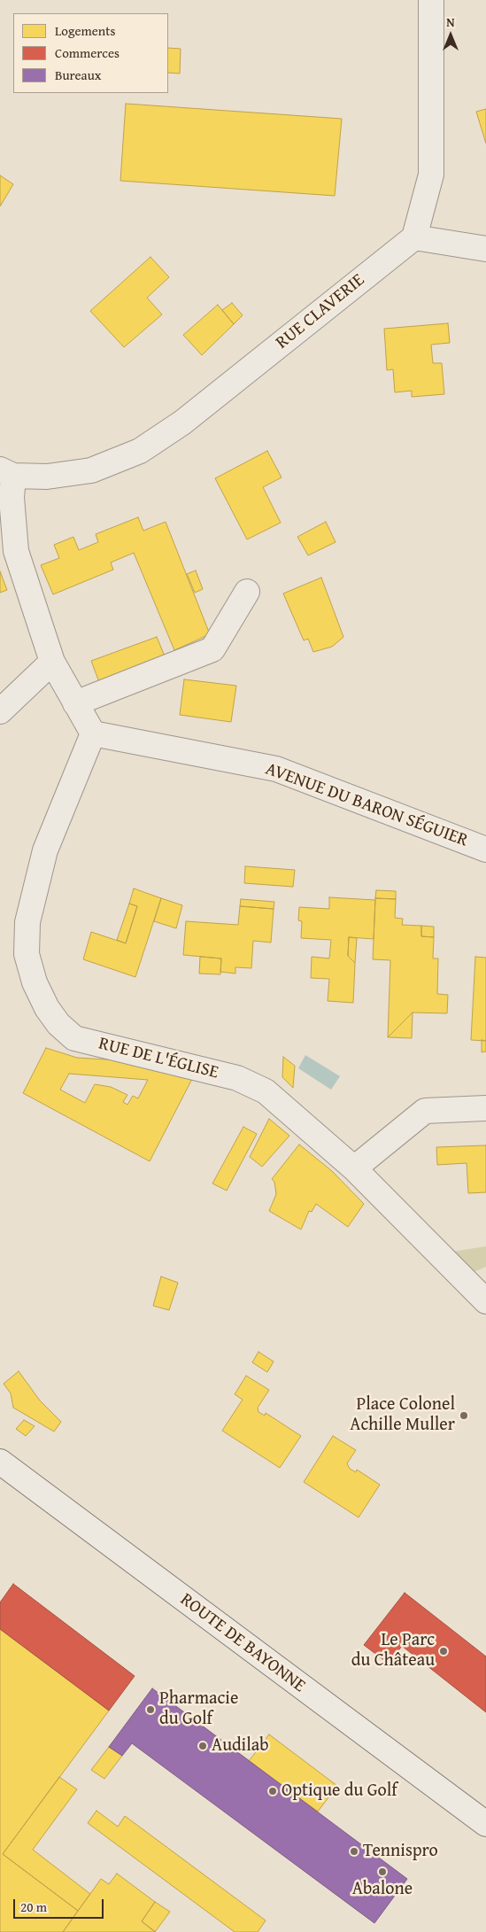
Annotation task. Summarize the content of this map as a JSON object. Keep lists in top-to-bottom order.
{
  "streets": {
    "street": [
      "RUE CLAVERIE",
      "AVENUE DU BARON SÉGUIER",
      "RUE DE L'ÉGLISE",
      "ROUTE DE BAYONNE"
    ]
  },
  "crossings": [
    ["AVENUE DU BARON SÉGUIER", "RUE DE L'ÉGLISE"]
  ],
  "places": [
    "Place Colonel Achille Muller",
    "Le Parc du Château",
    "Pharmacie du Golf",
    "Audilab",
    "Optique du Golf",
    "Tennispro",
    "Abalone"
  ],
  "legend": ["Logements", "Commerces", "Bureaux"],
  "scale_bar": "20 m",
  "north": "top"
}
